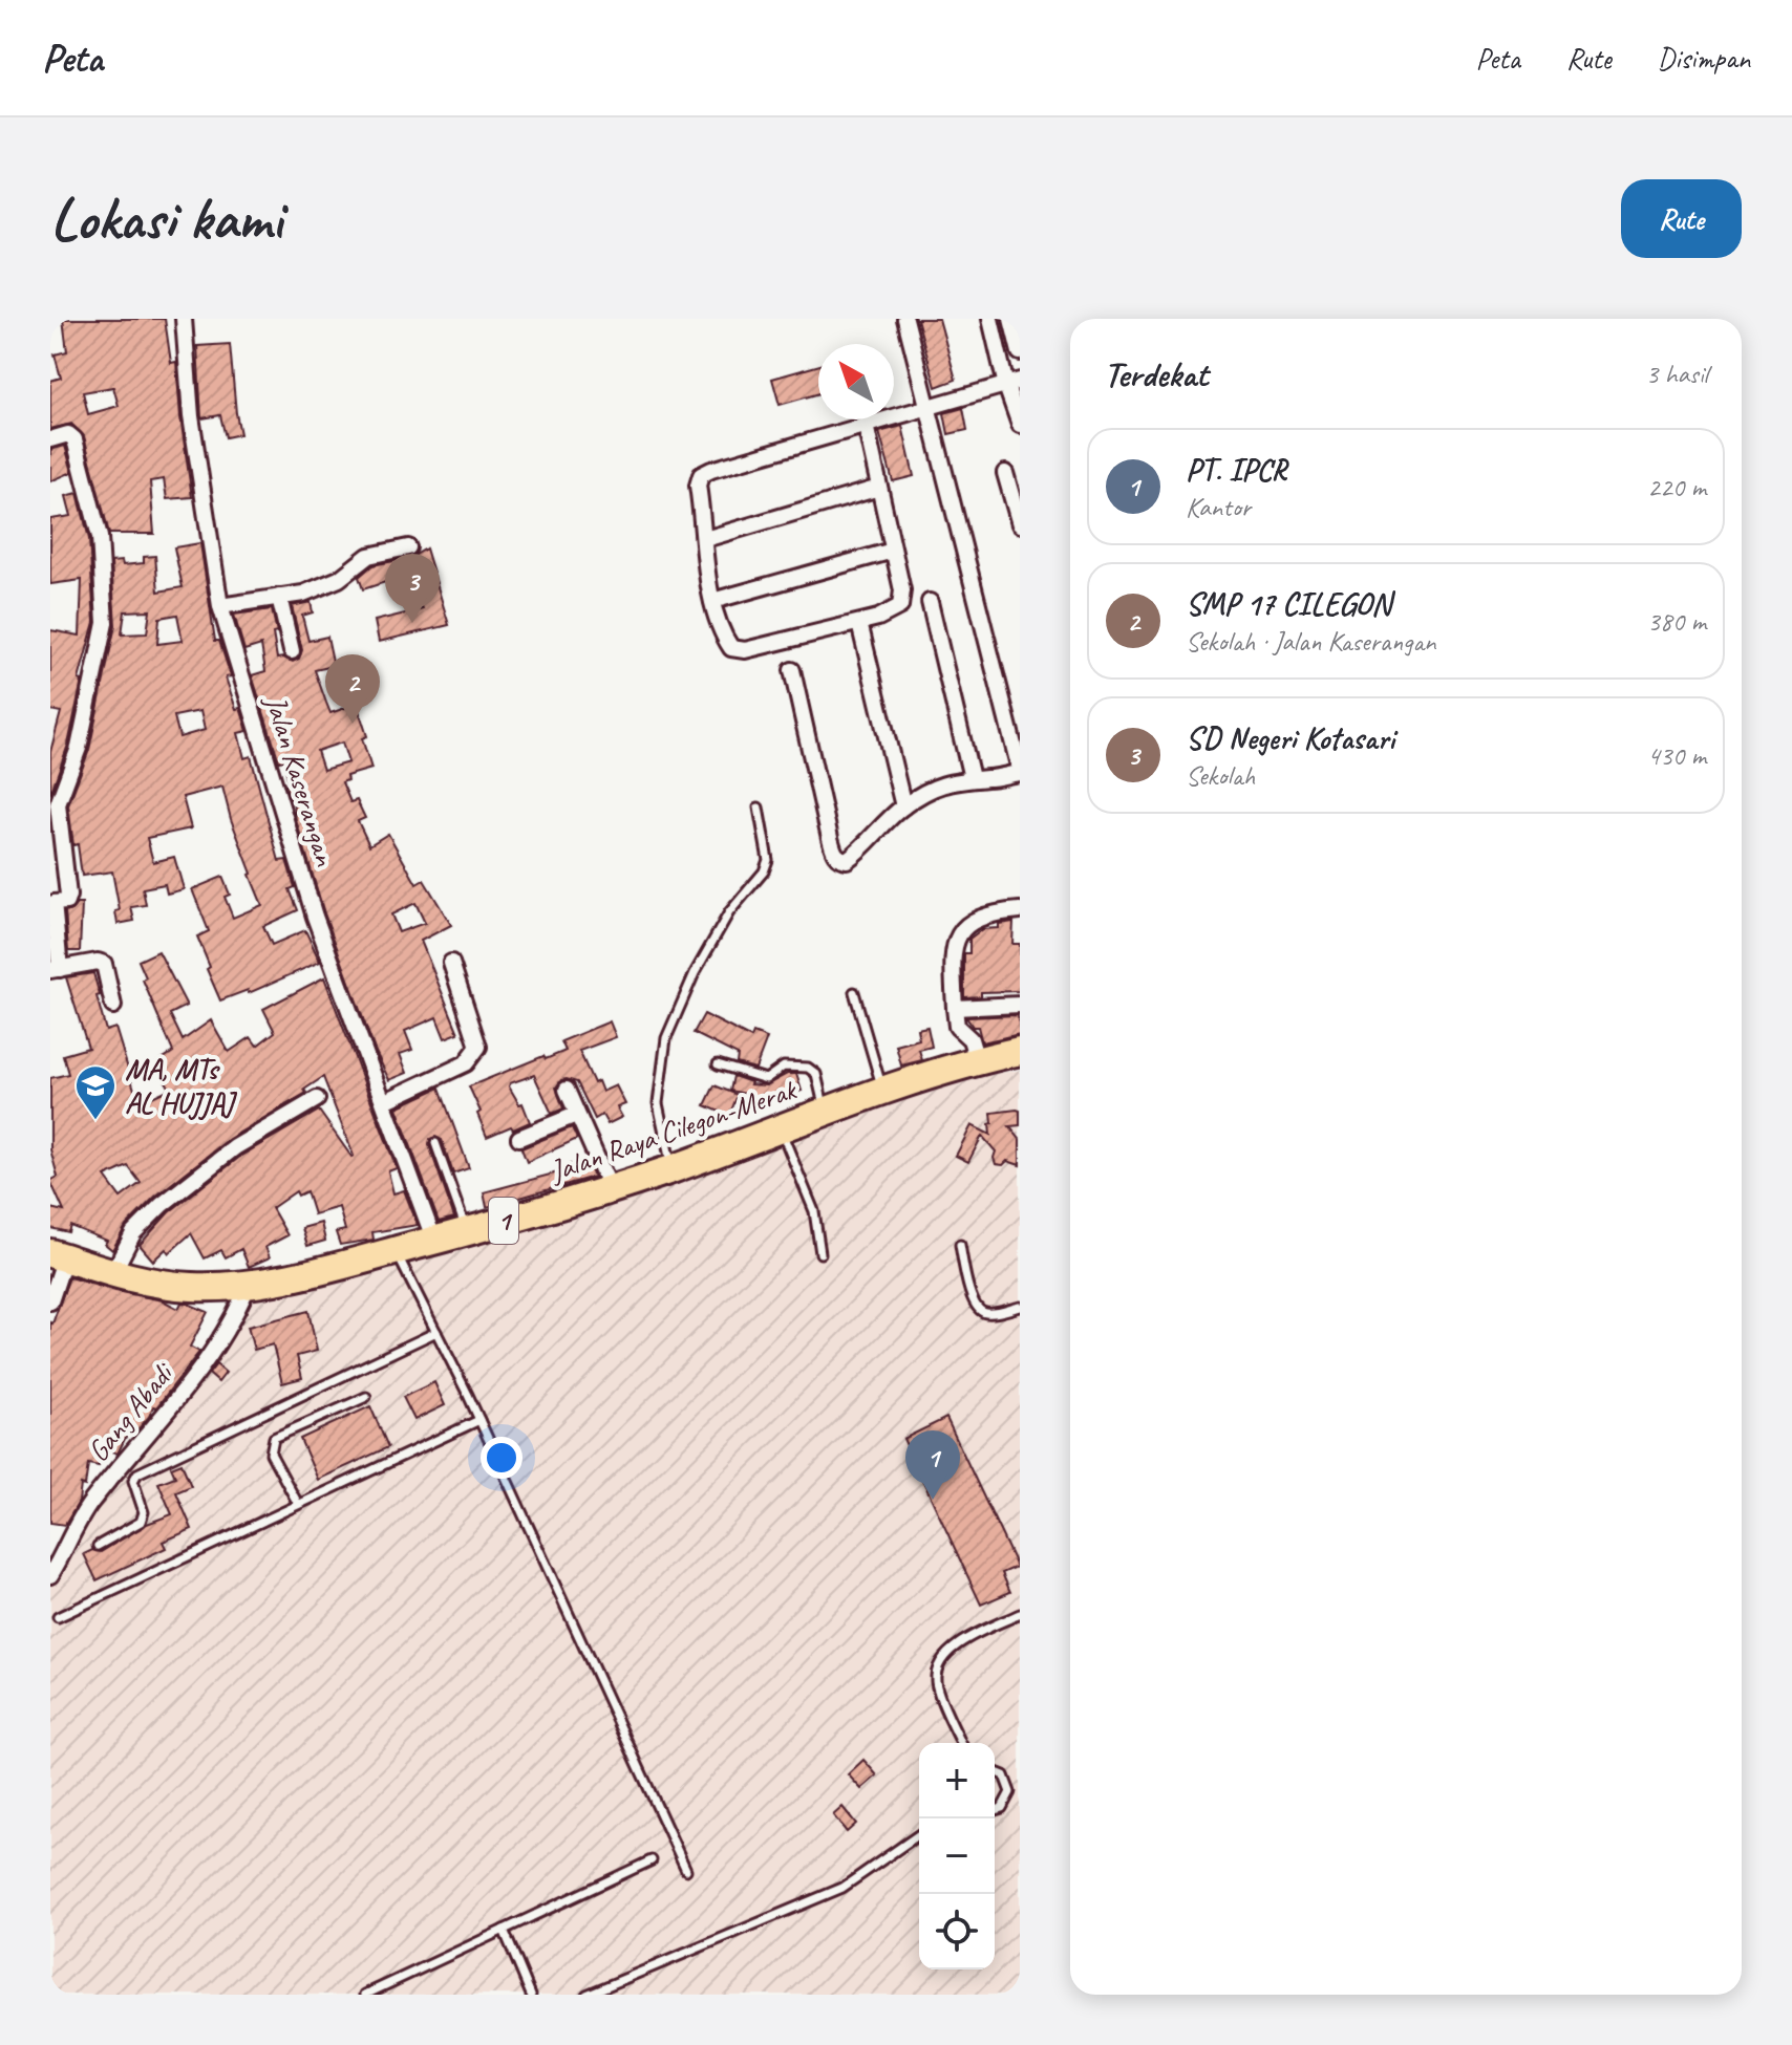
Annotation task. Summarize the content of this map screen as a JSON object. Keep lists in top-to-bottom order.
{
  "streets": {
    "highway": ["Jalan Raya Cilegon-Merak", "1"],
    "street": ["Jalan Kaserangan", "Gang Abadi"]
  },
  "crossings": [
    ["Jalan Kaserangan", "Jalan Raya Cilegon-Merak"],
    ["Jalan Raya Cilegon-Merak", "Gang Abadi"]
  ],
  "places": {
    "school or university": ["MA, MTs AL HUJJAJ"]
  },
  "north": "top left",
  "page": {
    "header": "Peta",
    "nav": ["Peta", "Rute", "Disimpan"],
    "buttons": "Rute",
    "title": "Lokasi kami",
    "heading": ["Terdekat", "3 hasil"],
    "list": [
      {
        "mark": "1",
        "name": "PT. IPCR",
        "note": "Kantor",
        "value": "220 m"
      },
      {
        "mark": "2",
        "name": "SMP 17 CILEGON",
        "note": "Sekolah · Jalan Kaserangan",
        "value": "380 m"
      },
      {
        "mark": "3",
        "name": "SD Negeri Kotasari",
        "note": "Sekolah",
        "value": "430 m"
      }
    ],
    "pins": ["3", "2", "1"],
    "map_buttons": ["+", "−"]
  }
}
